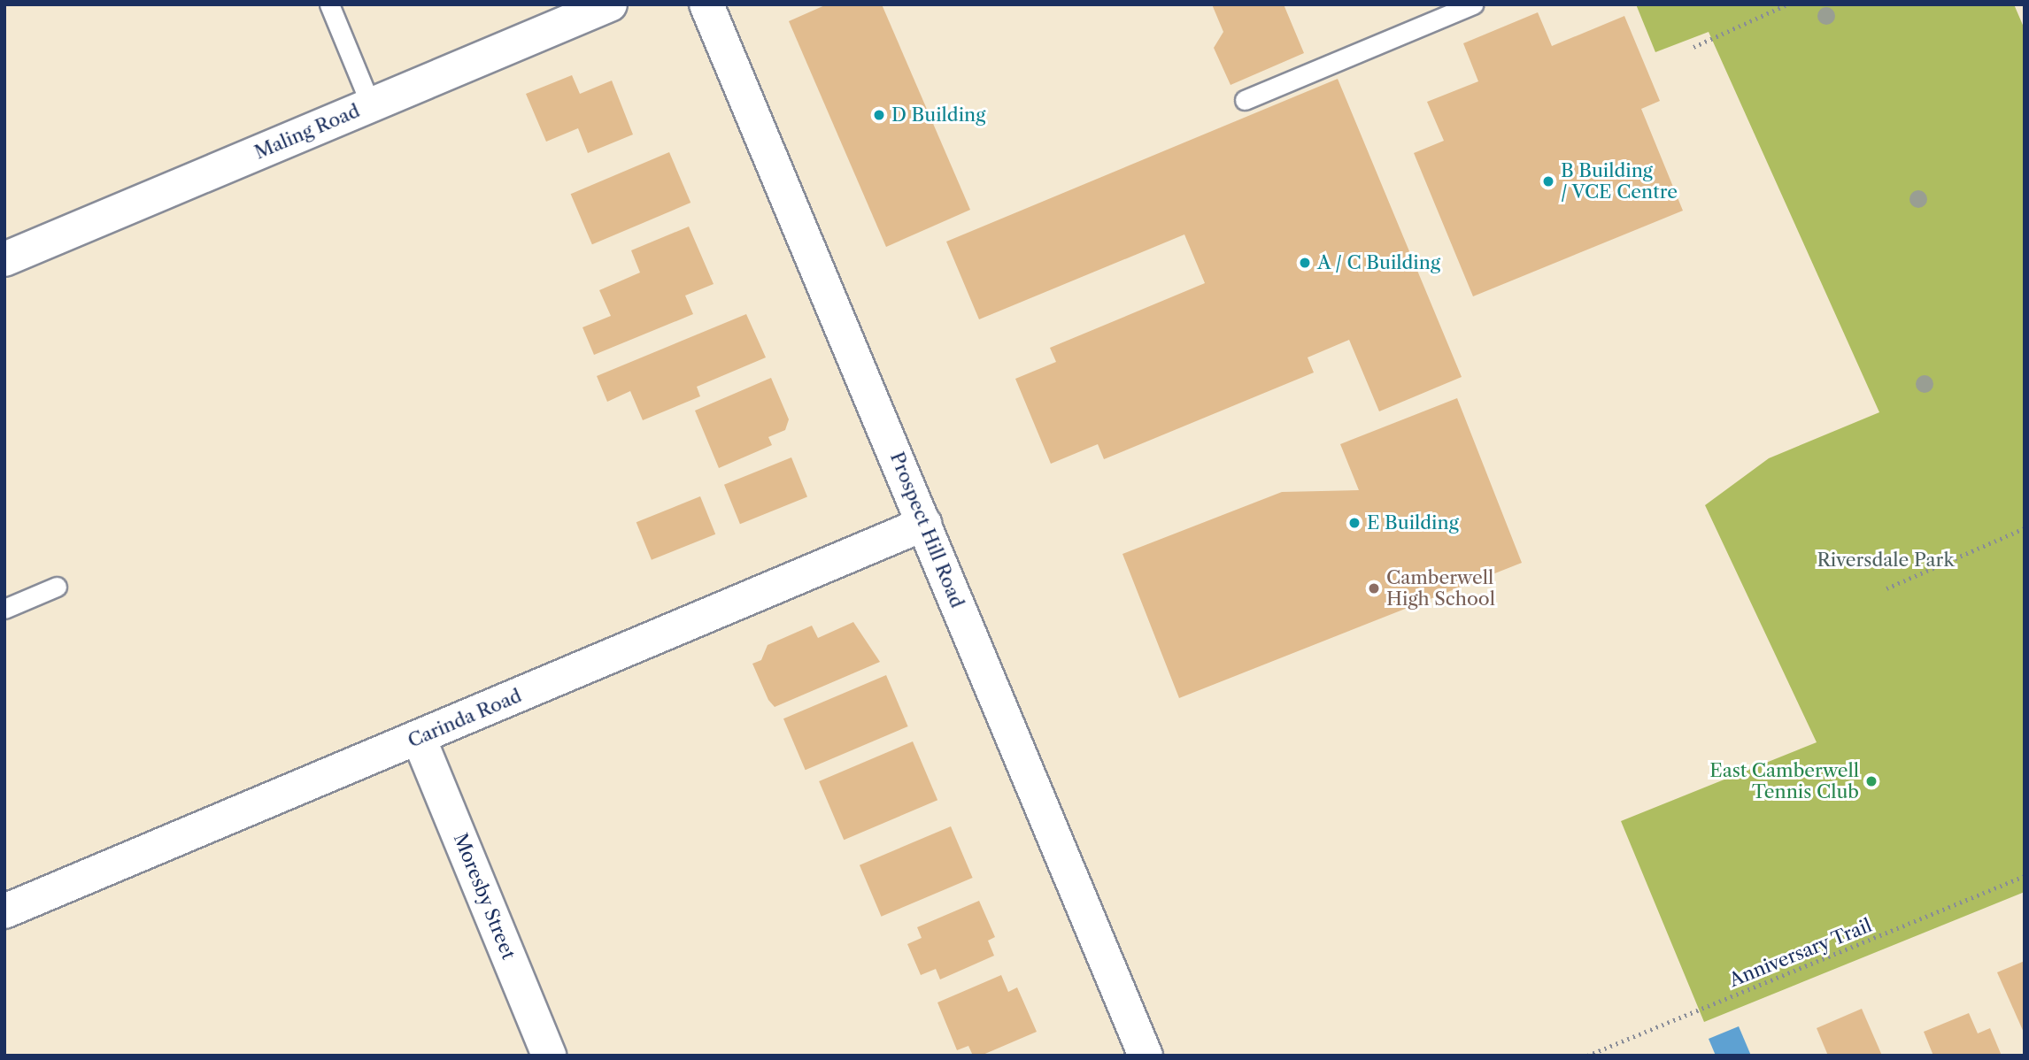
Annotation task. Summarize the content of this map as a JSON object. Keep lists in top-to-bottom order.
{
  "streets": {
    "street": [
      "Maling Road",
      "Prospect Hill Road",
      "Carinda Road",
      "Moresby Street"
    ],
    "path": ["Anniversary Trail"]
  },
  "crossings": [
    ["Prospect Hill Road", "Carinda Road"],
    ["Carinda Road", "Moresby Street"]
  ],
  "parks": ["Riversdale Park"],
  "places": [
    "D Building",
    "B Building / VCE Centre",
    "A / C Building",
    "E Building",
    "Camberwell High School",
    "East Camberwell Tennis Club"
  ]
}
